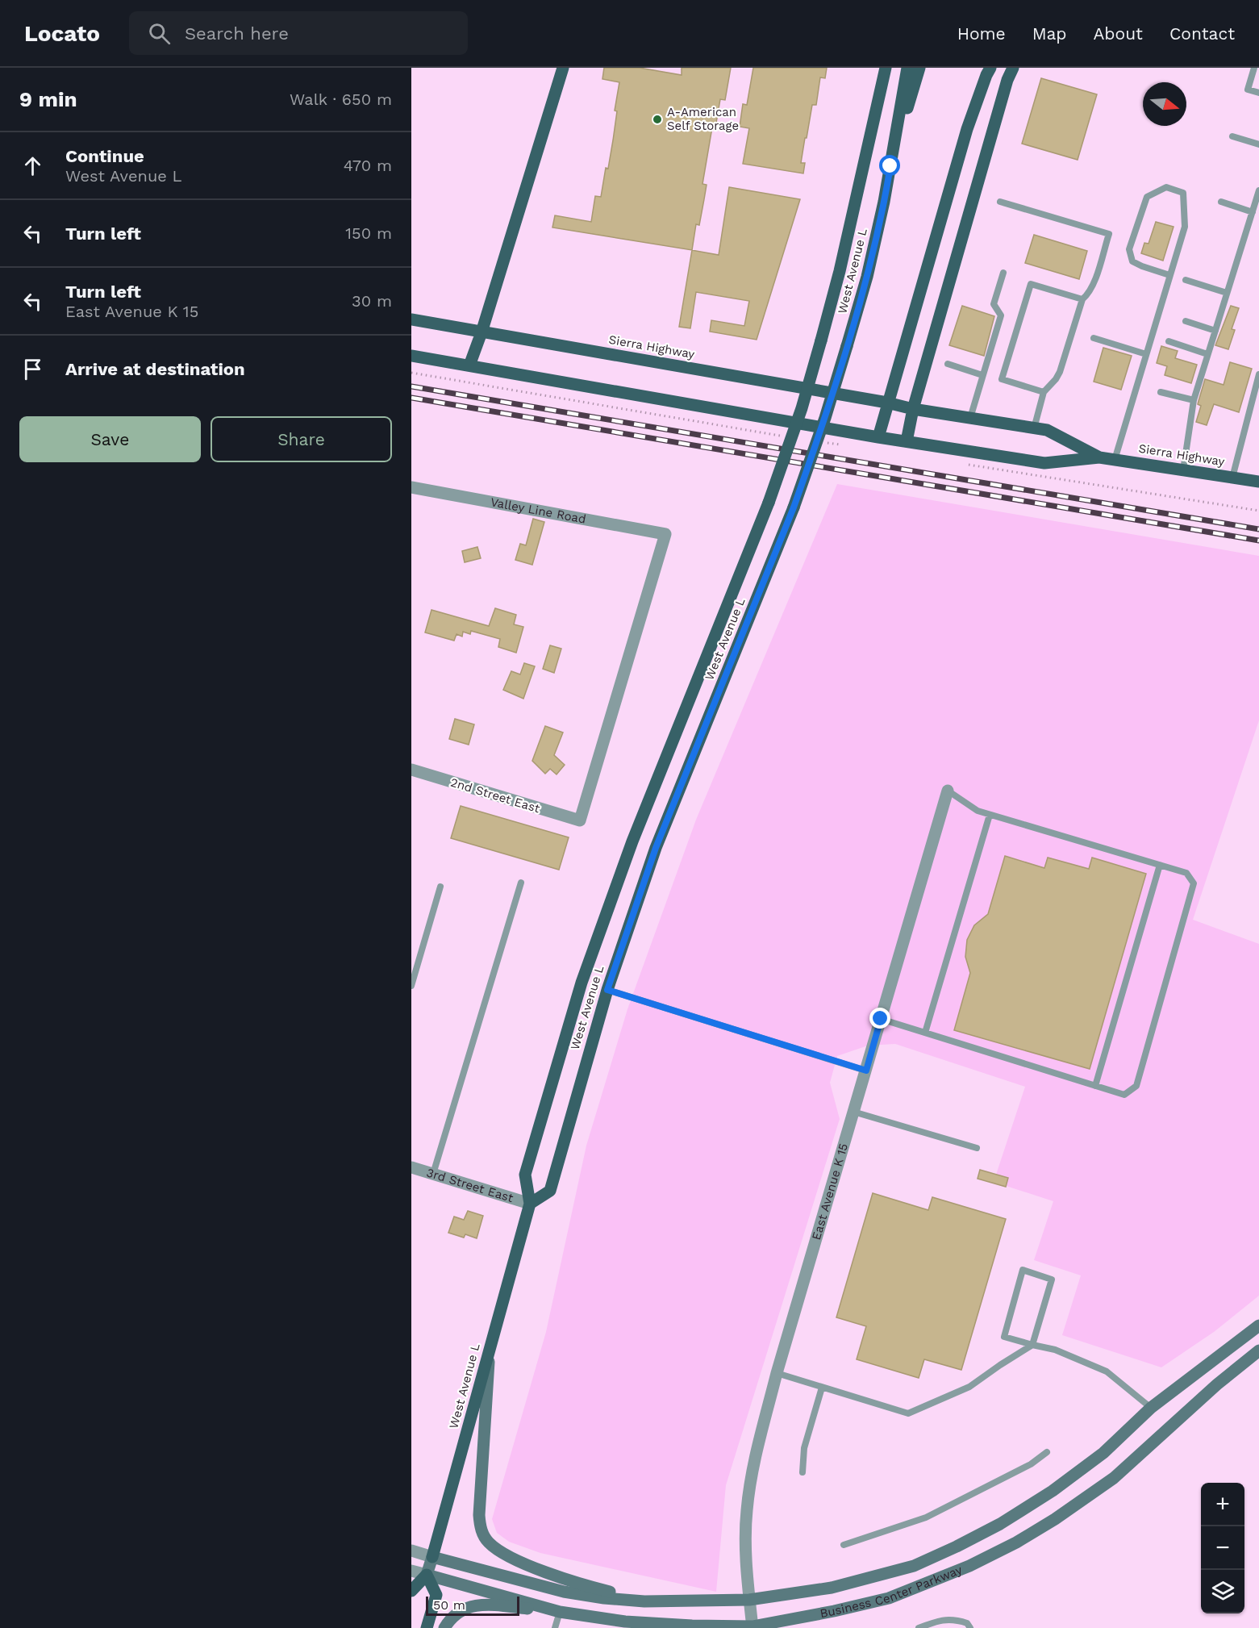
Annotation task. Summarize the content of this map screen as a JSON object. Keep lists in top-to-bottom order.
{
  "streets": {
    "main road": ["West Avenue L", "Sierra Highway", "Business Center Parkway"],
    "street": [
      "Valley Line Road",
      "2nd Street East",
      "3rd Street East",
      "East Avenue K 15"
    ]
  },
  "crossings": [
    ["West Avenue L", "3rd Street East"],
    ["West Avenue L", "Business Center Parkway"],
    ["Valley Line Road", "2nd Street East"],
    ["East Avenue K 15", "Business Center Parkway"]
  ],
  "places": ["A-American Self Storage"],
  "scale_bar": "50 m",
  "north": "right",
  "page": {
    "header": "Locato",
    "search": "Search here",
    "nav": [
      "Home",
      "Map",
      "About",
      "Contact"
    ],
    "heading": ["9 min", "Walk · 650 m"],
    "list": [
      ["Continue", "West Avenue L", "470 m"],
      ["Turn left", "150 m"],
      ["Turn left", "East Avenue K 15", "30 m"],
      "Arrive at destination"
    ],
    "buttons": ["Save", "Share"],
    "map_buttons": ["+", "−"],
    "scale": "50 m"
  }
}
